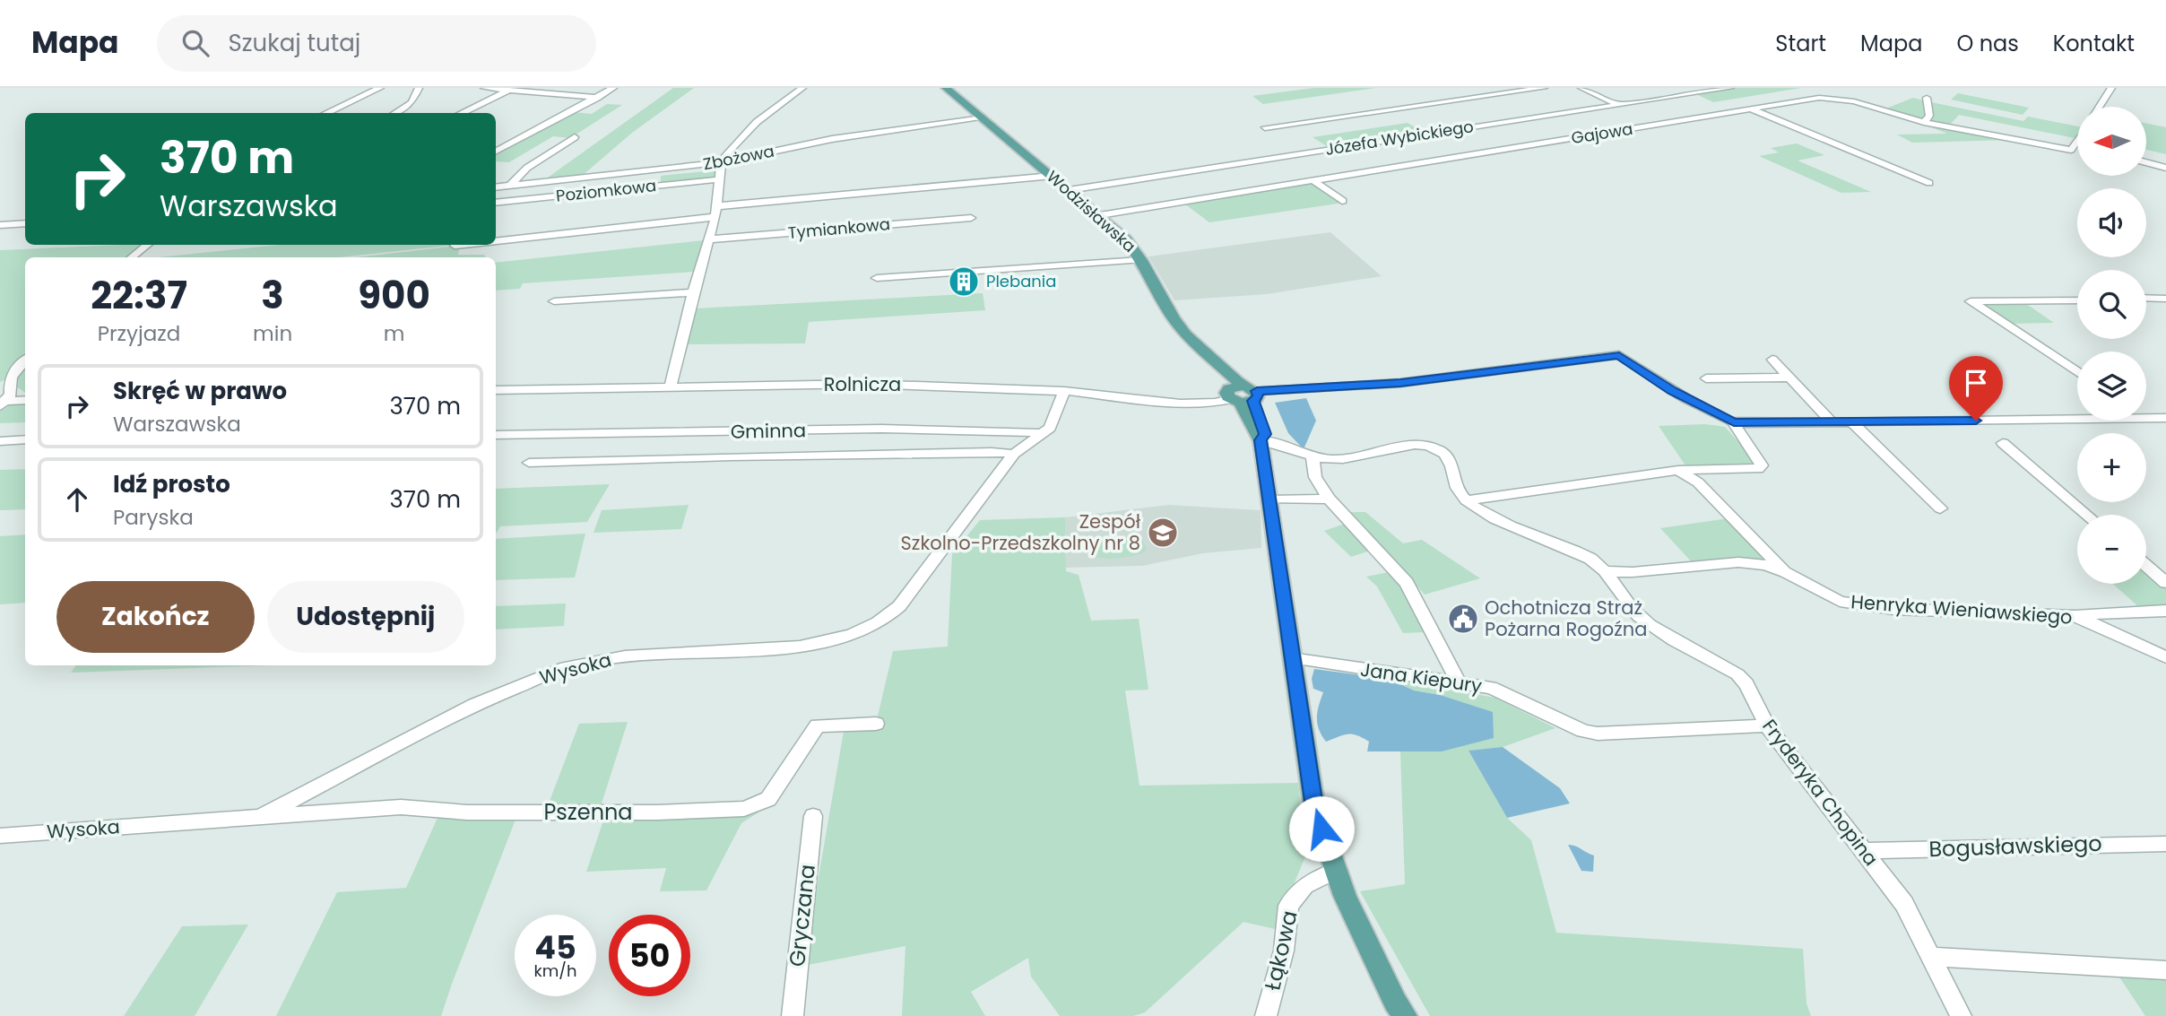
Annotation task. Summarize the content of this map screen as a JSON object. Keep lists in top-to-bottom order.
{
  "streets": {
    "main road": ["Wodzisławska"],
    "street": [
      "Gajowa",
      "Józefa Wybickiego",
      "Zbożowa",
      "Poziomkowa",
      "Tymiankowa",
      "Rolnicza",
      "Gminna",
      "Henryka Wieniawskiego",
      "Wysoka",
      "Jana Kiepury",
      "Fryderyka Chopina",
      "Pszenna",
      "Bogusławskiego",
      "Gryczana",
      "Łąkowa"
    ]
  },
  "crossings": [
    ["Gajowa", "Wodzisławska"],
    ["Józefa Wybickiego", "Wodzisławska"],
    ["Zbożowa", "Wodzisławska"],
    ["Wodzisławska", "Rolnicza"],
    ["Wodzisławska", "Jana Kiepury"],
    ["Wodzisławska", "Łąkowa"],
    ["Rolnicza", "Wysoka"],
    ["Gminna", "Wysoka"],
    ["Henryka Wieniawskiego", "Fryderyka Chopina"],
    ["Wysoka", "Pszenna"],
    ["Jana Kiepury", "Fryderyka Chopina"],
    ["Fryderyka Chopina", "Bogusławskiego"]
  ],
  "places": {
    "building": ["Plebania"],
    "school or university": ["Zespół Szkolno-Przedszkolny nr 8"],
    "public building": ["Ochotnicza Straż Pożarna Rogoźna"]
  },
  "north": "left",
  "page": {
    "header": "Mapa",
    "search": "Szukaj tutaj",
    "nav": [
      "Start",
      "Mapa",
      "O nas",
      "Kontakt"
    ],
    "map_buttons": ["+", "−"],
    "turn": ["370 m", "Warszawska"],
    "eta": [
      "22:37",
      "Przyjazd",
      "3",
      "min",
      "900",
      "m"
    ],
    "list": [
      {
        "name": "Skręć w prawo",
        "note": "Warszawska",
        "value": "370 m"
      },
      {
        "name": "Idź prosto",
        "note": "Paryska",
        "value": "370 m"
      }
    ],
    "buttons": ["Zakończ", "Udostępnij"],
    "speed": "45 km/h",
    "limit": "50"
  }
}
